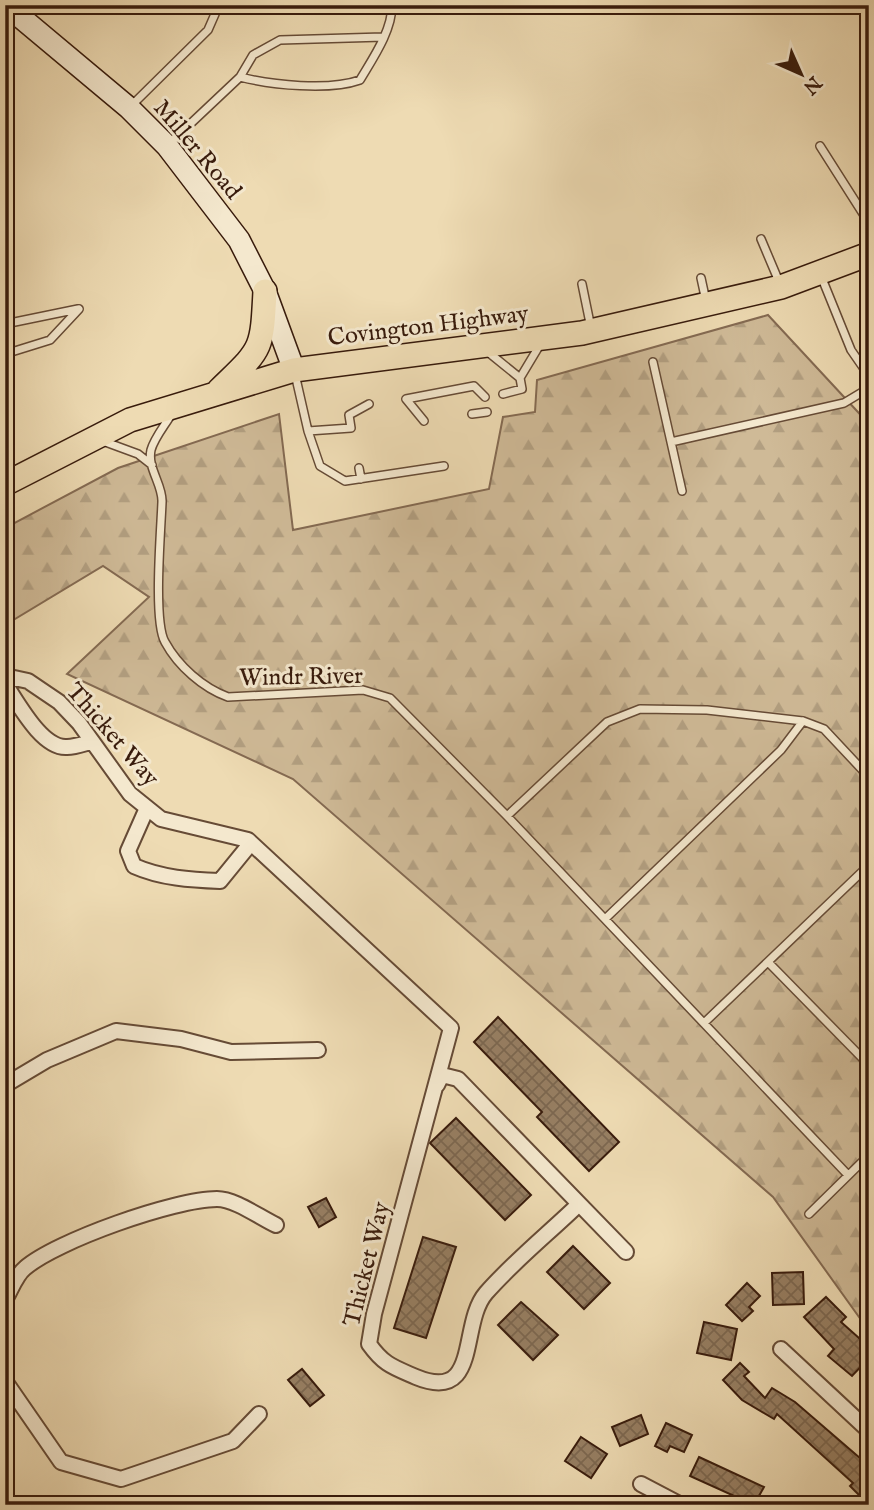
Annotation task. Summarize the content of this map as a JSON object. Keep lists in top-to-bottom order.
{
  "streets": {
    "main road": ["Covington Highway"],
    "street": ["Miller Road", "Thicket Way"],
    "lane": ["Windr River"]
  },
  "crossings": [
    ["Miller Road", "Covington Highway"]
  ],
  "north": "bottom right"
}
